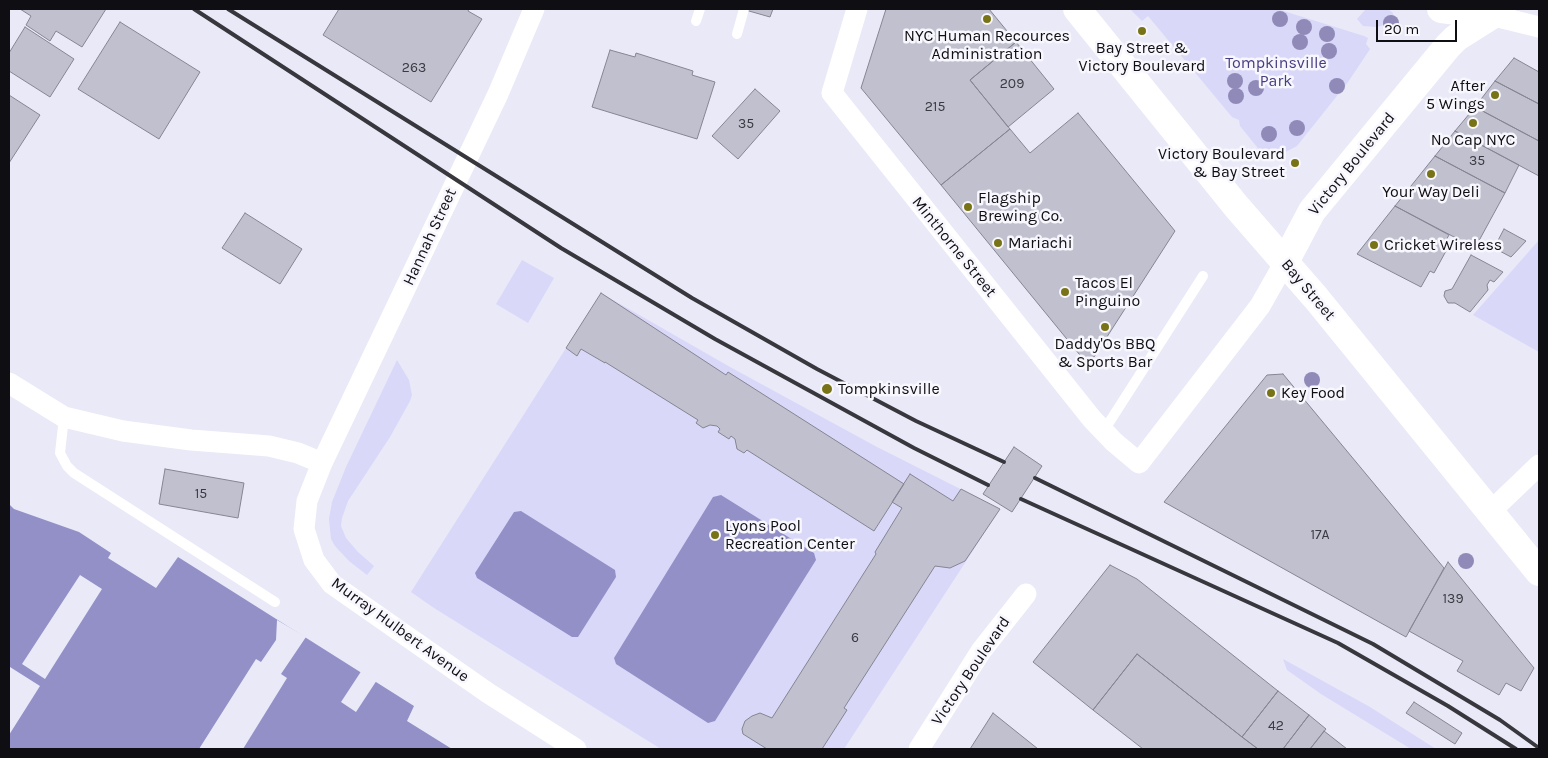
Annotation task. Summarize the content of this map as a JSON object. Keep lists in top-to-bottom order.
{
  "streets": {
    "main road": ["Victory Boulevard", "Bay Street"],
    "street": ["Hannah Street", "Minthorne Street", "Murray Hulbert Avenue"]
  },
  "crossings": [
    ["Victory Boulevard", "Minthorne Street"],
    ["Victory Boulevard", "Bay Street"],
    ["Hannah Street", "Murray Hulbert Avenue"]
  ],
  "parks": ["Tompkinsville Park"],
  "places": [
    "NYC Human Recources Administration",
    "Bay Street & Victory Boulevard",
    "After 5 Wings",
    "No Cap NYC",
    "Victory Boulevard & Bay Street",
    "Your Way Deli",
    "Flagship Brewing Co.",
    "Mariachi",
    "Cricket Wireless",
    "Tacos El Pinguino",
    "Daddy'Os BBQ & Sports Bar",
    "Tompkinsville",
    "Key Food",
    "Lyons Pool Recreation Center"
  ],
  "house_numbers": [
    "263",
    "209",
    "215",
    "35",
    "35",
    "15",
    "17A",
    "139",
    "6",
    "42"
  ],
  "scale_bar": "20 m"
}
